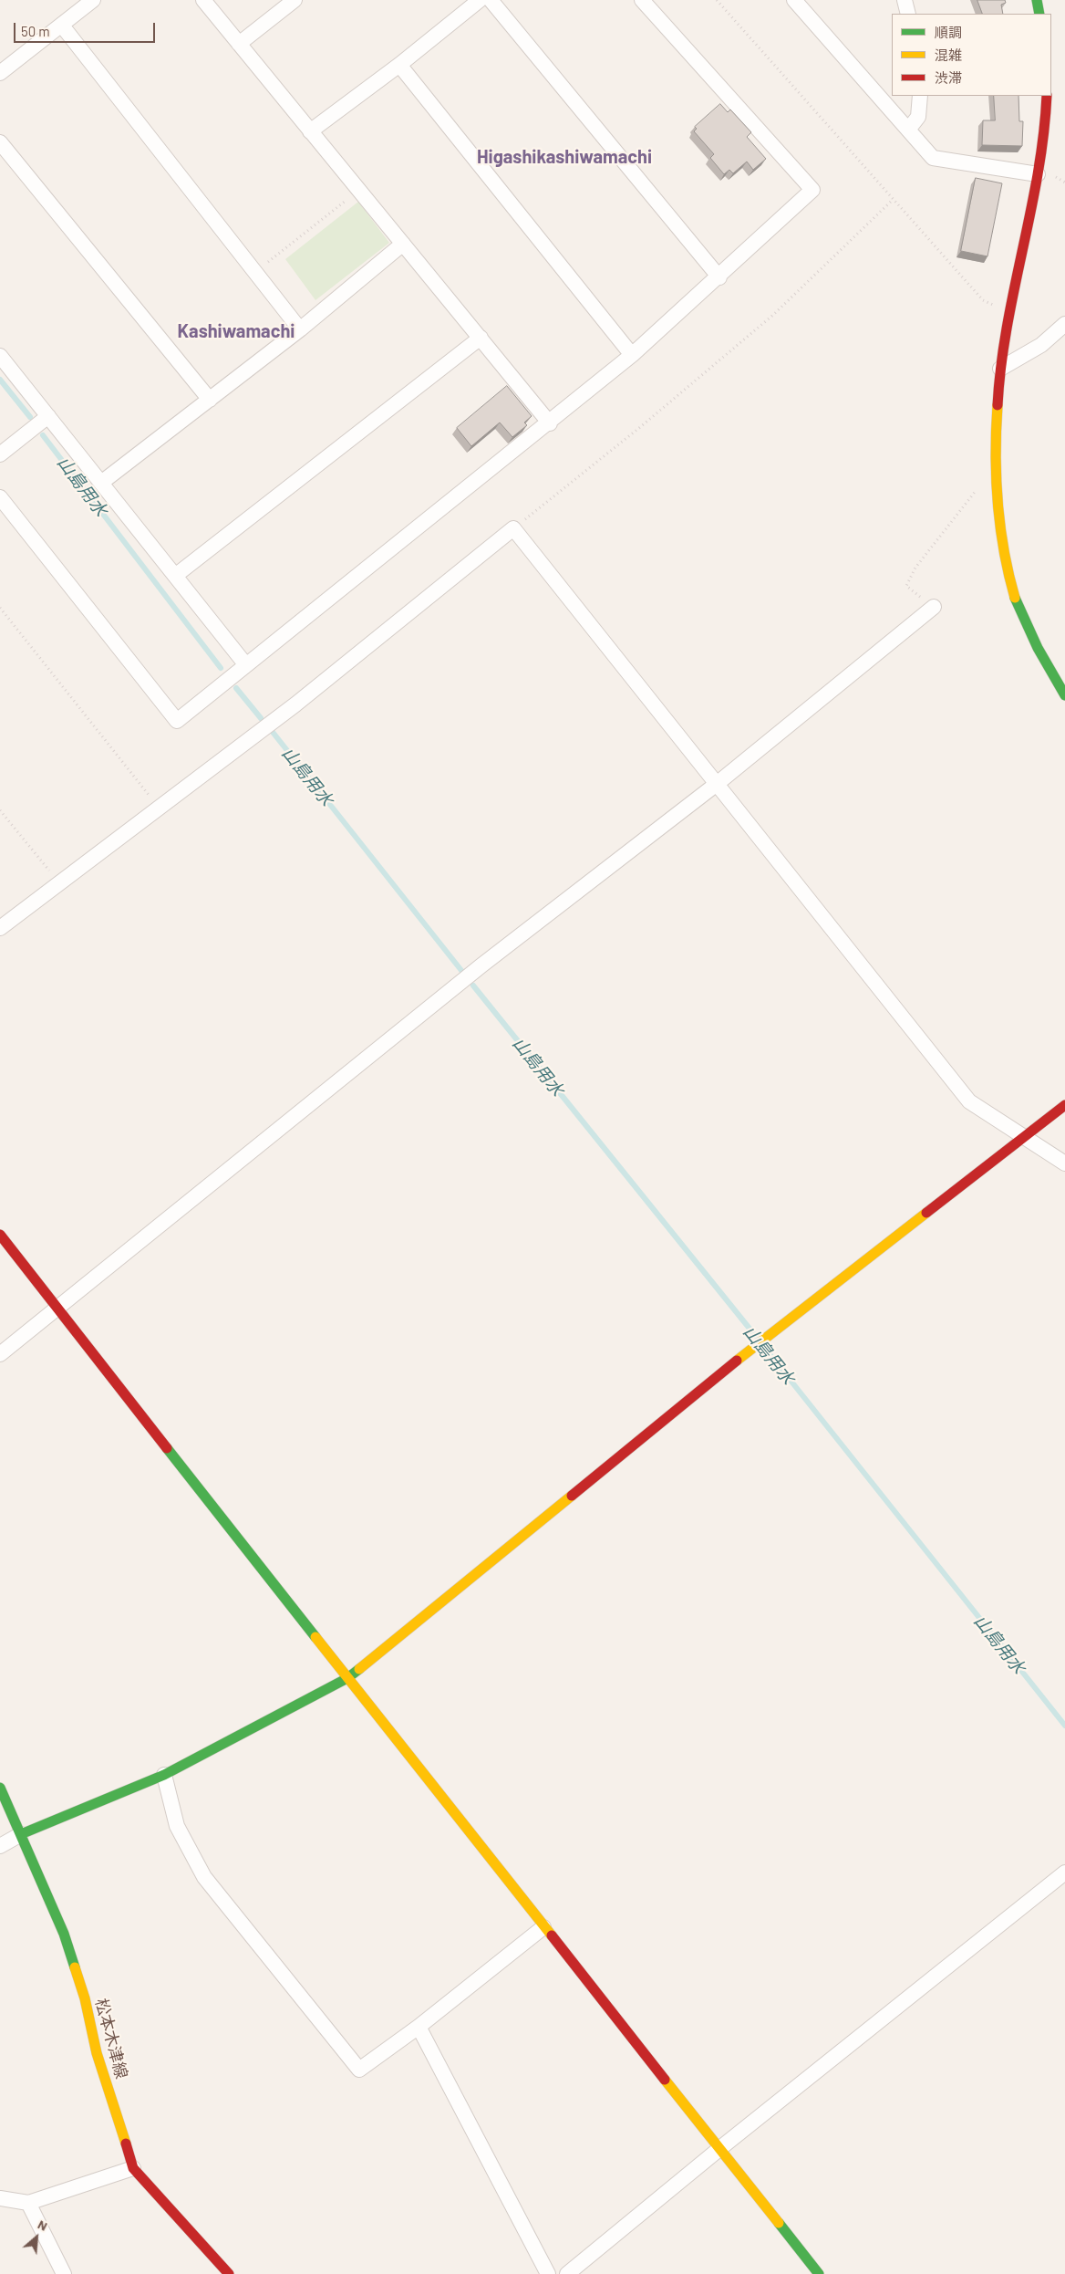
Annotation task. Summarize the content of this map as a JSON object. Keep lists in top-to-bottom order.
{
  "streets": {
    "street": ["松本木津線"]
  },
  "districts": ["Higashikashiwamachi", "Kashiwamachi"],
  "water": ["山島用水"],
  "legend": ["順調", "混雑", "渋滞"],
  "scale_bar": "50 m",
  "north": "top right"
}
